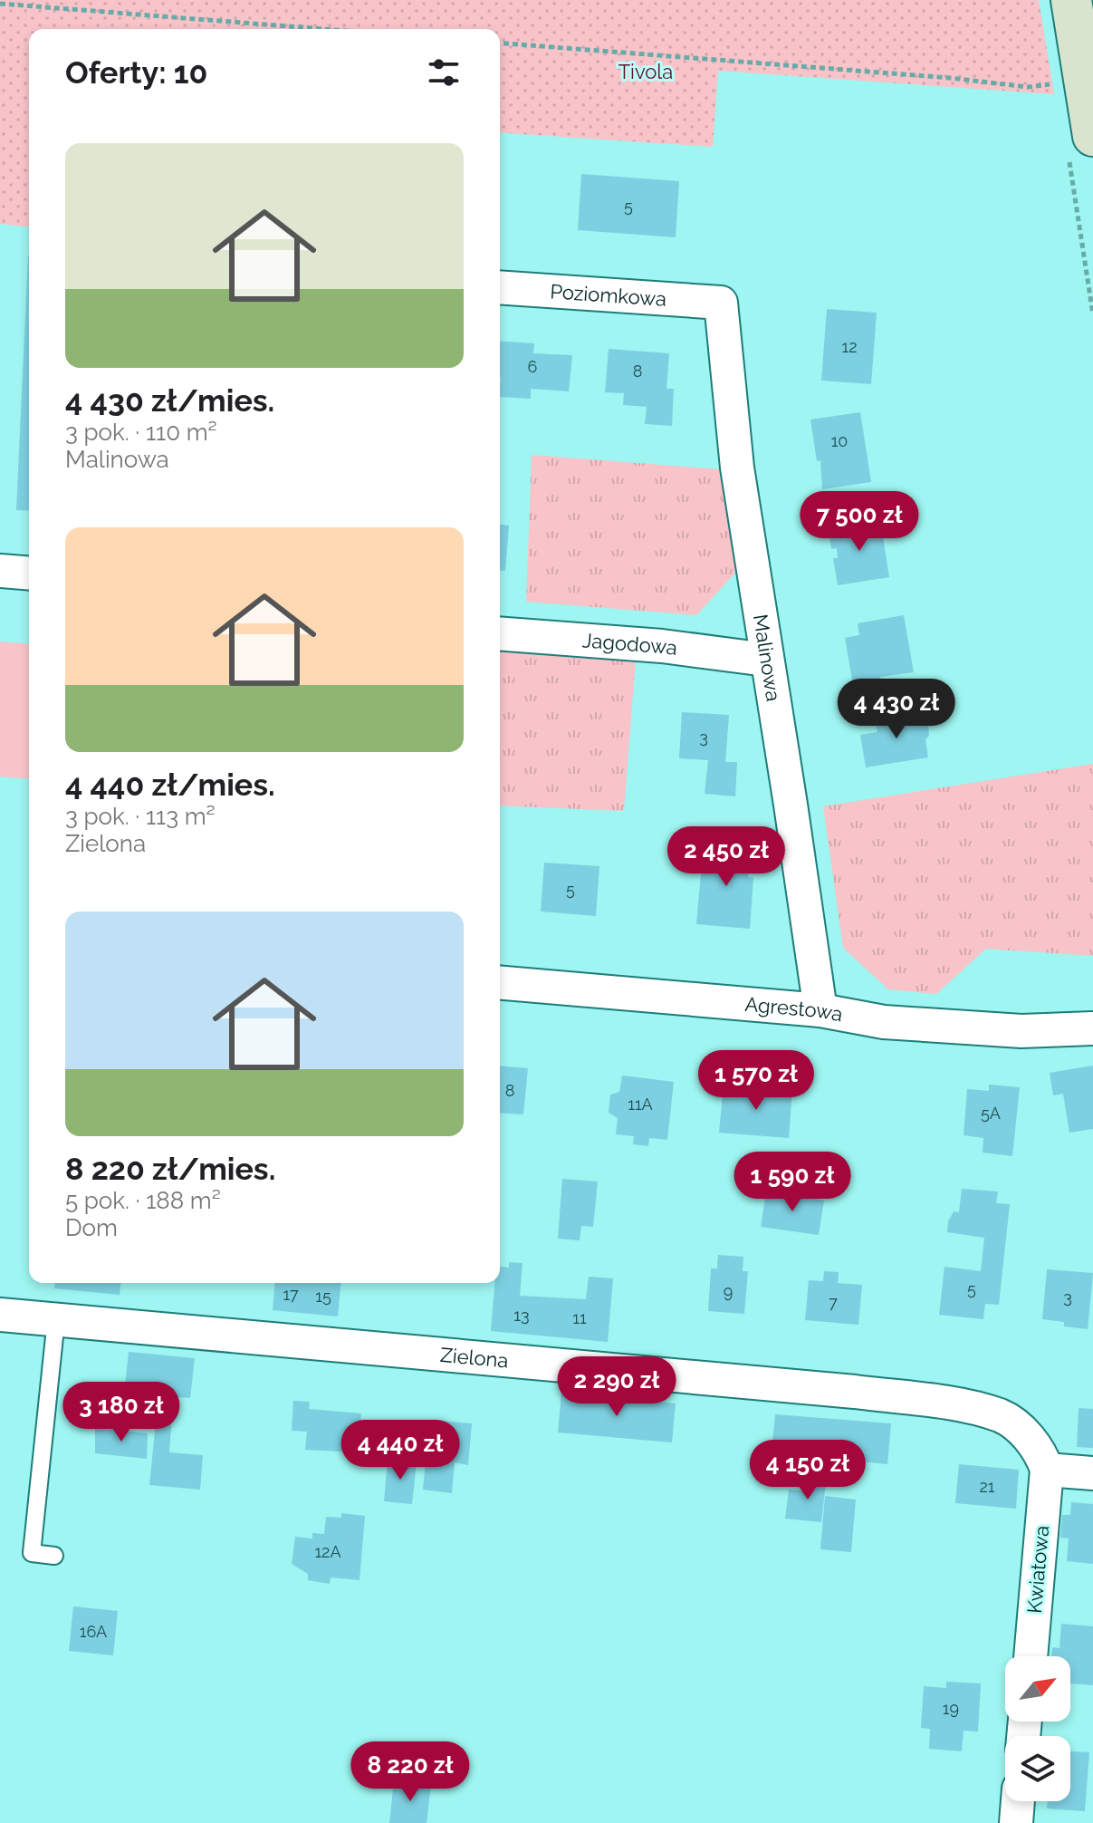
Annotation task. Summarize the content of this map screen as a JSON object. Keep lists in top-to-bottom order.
{
  "streets": {
    "street": [
      "Poziomkowa",
      "Jagodowa",
      "Malinowa",
      "Agrestowa",
      "Zielona",
      "Kwiatowa"
    ]
  },
  "crossings": [
    ["Poziomkowa", "Malinowa"],
    ["Jagodowa", "Malinowa"],
    ["Malinowa", "Agrestowa"],
    ["Zielona", "Kwiatowa"]
  ],
  "parks": ["Tivola"],
  "house_numbers": [
    "5",
    "12",
    "6",
    "8",
    "10",
    "3",
    "5",
    "8",
    "11A",
    "5A",
    "5",
    "9",
    "17",
    "15",
    "3",
    "7",
    "13",
    "11",
    "21",
    "12A",
    "16A",
    "19"
  ],
  "north": "top right",
  "page": {
    "heading": "Oferty: 10",
    "list": [
      {
        "name": "4 430 zł/mies.",
        "note": "3 pok. · 110 m² · Malinowa"
      },
      {
        "name": "4 440 zł/mies.",
        "note": "3 pok. · 113 m² · Zielona"
      },
      {
        "name": "8 220 zł/mies.",
        "note": "5 pok. · 188 m² · Dom"
      }
    ],
    "price": [
      "7 500 zł",
      "4 430 zł",
      "2 450 zł",
      "1 570 zł",
      "1 590 zł",
      "2 290 zł",
      "3 180 zł",
      "4 440 zł",
      "4 150 zł",
      "8 220 zł"
    ]
  }
}
